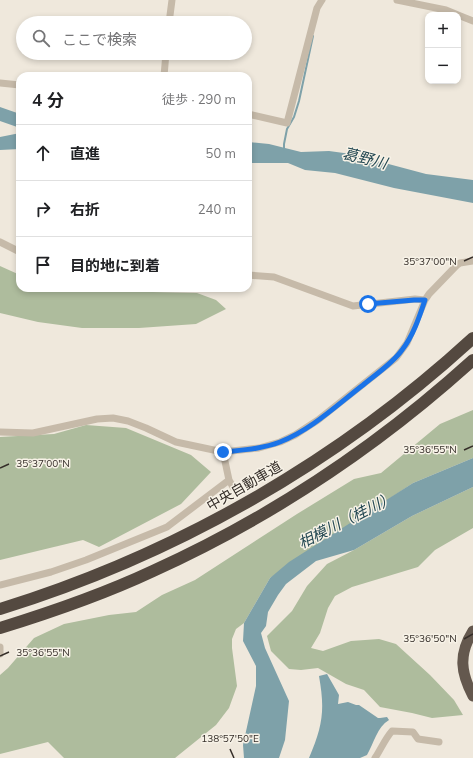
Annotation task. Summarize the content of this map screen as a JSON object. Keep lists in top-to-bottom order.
{
  "streets": {
    "highway": ["中央自動車道"]
  },
  "water": ["葛野川", "相模川（桂川）"],
  "page": {
    "map_buttons": ["+", "−"],
    "search": "ここで検索",
    "heading": ["4 分", "徒歩 · 290 m"],
    "list": [
      ["直進", "50 m"],
      ["右折", "240 m"],
      "目的地に到着"
    ]
  },
  "coordinates": [
    "35°37'00\"N",
    "35°36'55\"N",
    "35°36'50\"N",
    "138°57'50\"E"
  ]
}
